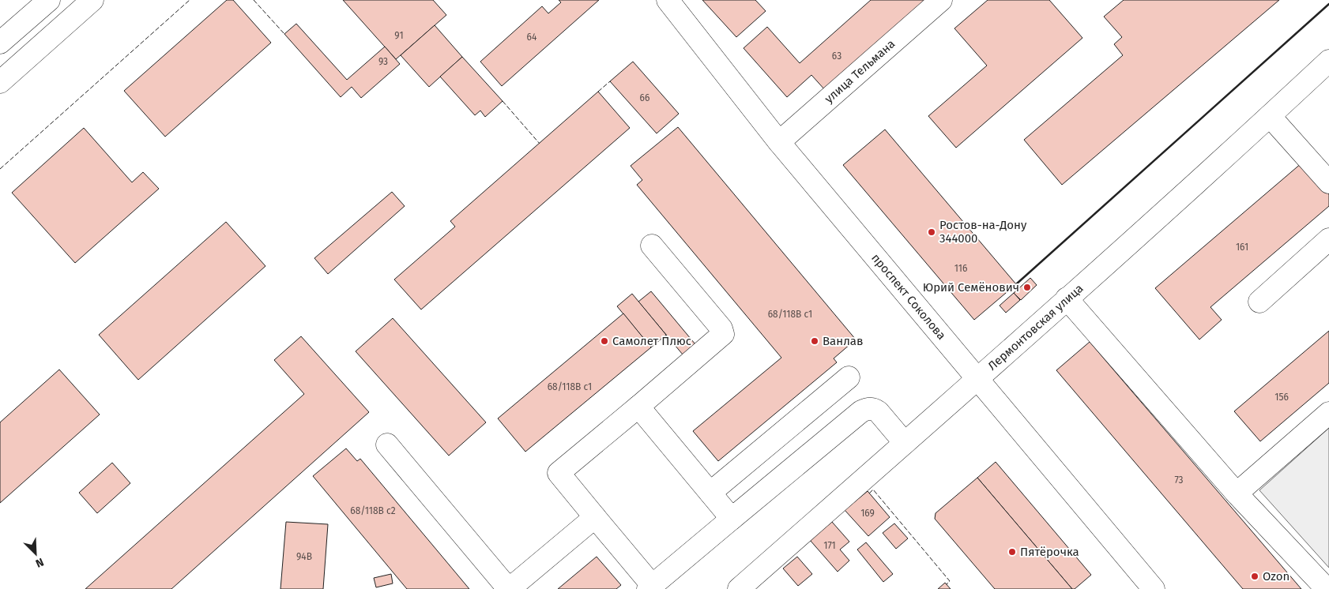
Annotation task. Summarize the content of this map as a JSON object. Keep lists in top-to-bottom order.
{
  "streets": {
    "street": ["улица Тельмана", "проспект Соколова", "Лермонтовская улица"]
  },
  "crossings": [
    ["улица Тельмана", "проспект Соколова"],
    ["проспект Соколова", "Лермонтовская улица"]
  ],
  "places": [
    "Ростов-на-Дону 344000",
    "Юрий Семёнович",
    "Самолет Плюс",
    "Ванлав",
    "Пятёрочка",
    "Ozon"
  ],
  "house_numbers": [
    "91",
    "64",
    "63",
    "93",
    "66",
    "161",
    "116",
    "68/118В с1",
    "68/118В с1",
    "156",
    "73",
    "68/118В с2",
    "169",
    "171",
    "94В"
  ],
  "north": "bottom right"
}
